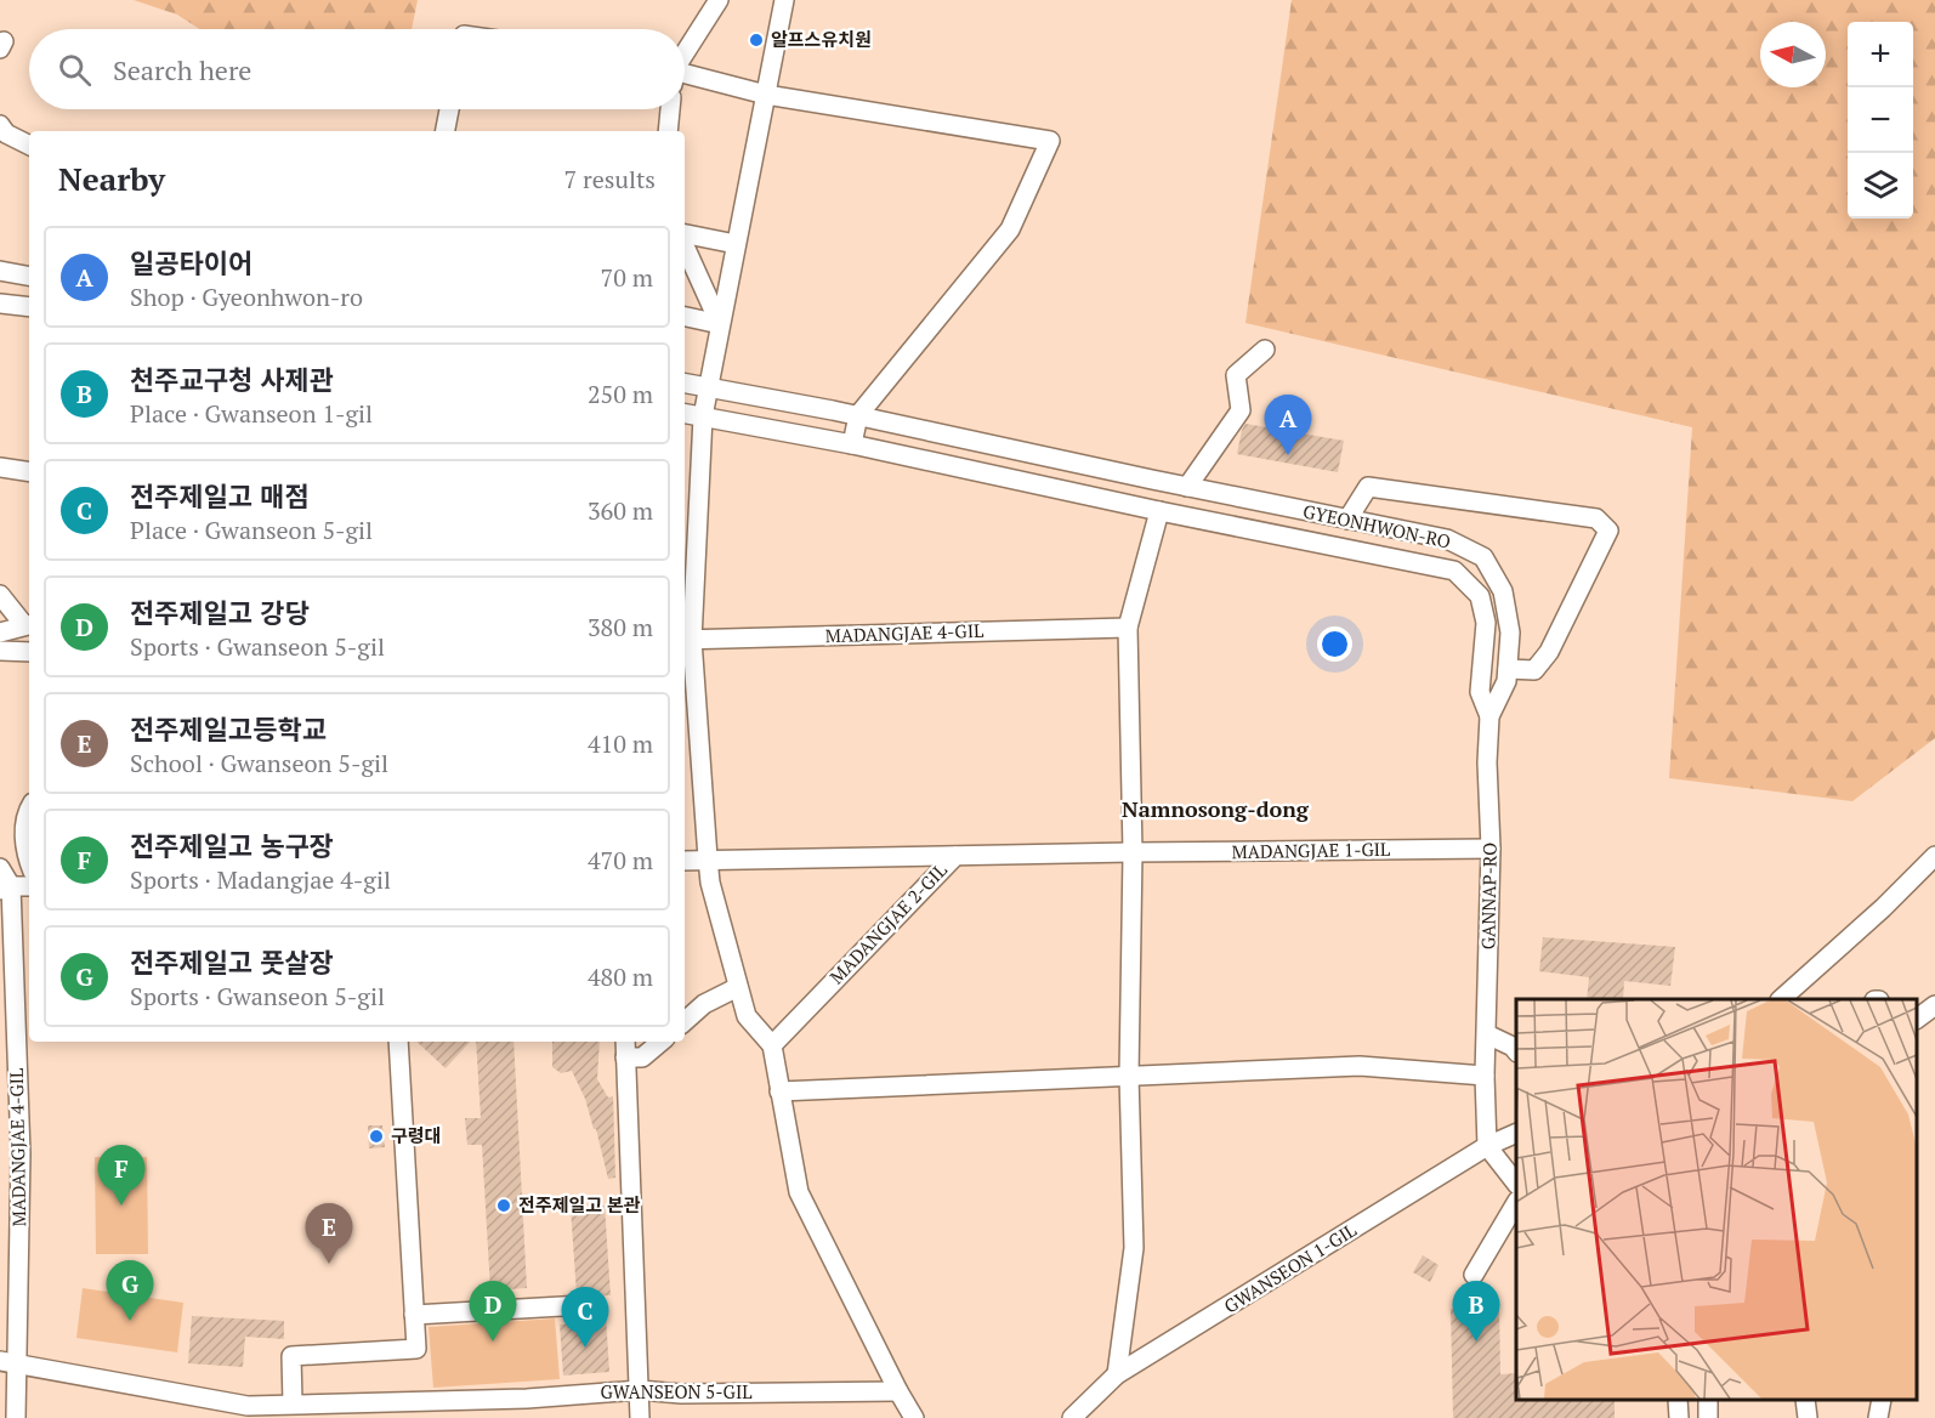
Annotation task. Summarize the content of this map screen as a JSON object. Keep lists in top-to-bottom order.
{
  "streets": {
    "street": [
      "GYEONHWON-RO",
      "MADANGJAE 4-GIL",
      "MADANGJAE 1-GIL",
      "GANNAP-RO",
      "MADANGJAE 2-GIL",
      "GWANSEON 1-GIL",
      "GWANSEON 5-GIL"
    ]
  },
  "crossings": [
    ["GYEONHWON-RO", "GANNAP-RO"],
    ["MADANGJAE 4-GIL", "GWANSEON 5-GIL"],
    ["MADANGJAE 1-GIL", "GANNAP-RO"],
    ["MADANGJAE 1-GIL", "MADANGJAE 2-GIL"],
    ["GANNAP-RO", "GWANSEON 1-GIL"]
  ],
  "districts": ["Namnosong-dong"],
  "places": ["알프스유치원", "구령대", "전주제일고 본관"],
  "north": "left",
  "page": {
    "map_buttons": ["+", "−"],
    "search": "Search here",
    "heading": ["Nearby", "7 results"],
    "list": [
      {
        "mark": "A",
        "name": "일공타이어",
        "note": "Shop · Gyeonhwon-ro",
        "value": "70 m"
      },
      {
        "mark": "B",
        "name": "천주교구청 사제관",
        "note": "Place · Gwanseon 1-gil",
        "value": "250 m"
      },
      {
        "mark": "C",
        "name": "전주제일고 매점",
        "note": "Place · Gwanseon 5-gil",
        "value": "360 m"
      },
      {
        "mark": "D",
        "name": "전주제일고 강당",
        "note": "Sports · Gwanseon 5-gil",
        "value": "380 m"
      },
      {
        "mark": "E",
        "name": "전주제일고등학교",
        "note": "School · Gwanseon 5-gil",
        "value": "410 m"
      },
      {
        "mark": "F",
        "name": "전주제일고 농구장",
        "note": "Sports · Madangjae 4-gil",
        "value": "470 m"
      },
      {
        "mark": "G",
        "name": "전주제일고 풋살장",
        "note": "Sports · Gwanseon 5-gil",
        "value": "480 m"
      }
    ],
    "pins": [
      "A",
      "F",
      "E",
      "G",
      "B",
      "D",
      "C"
    ]
  }
}
